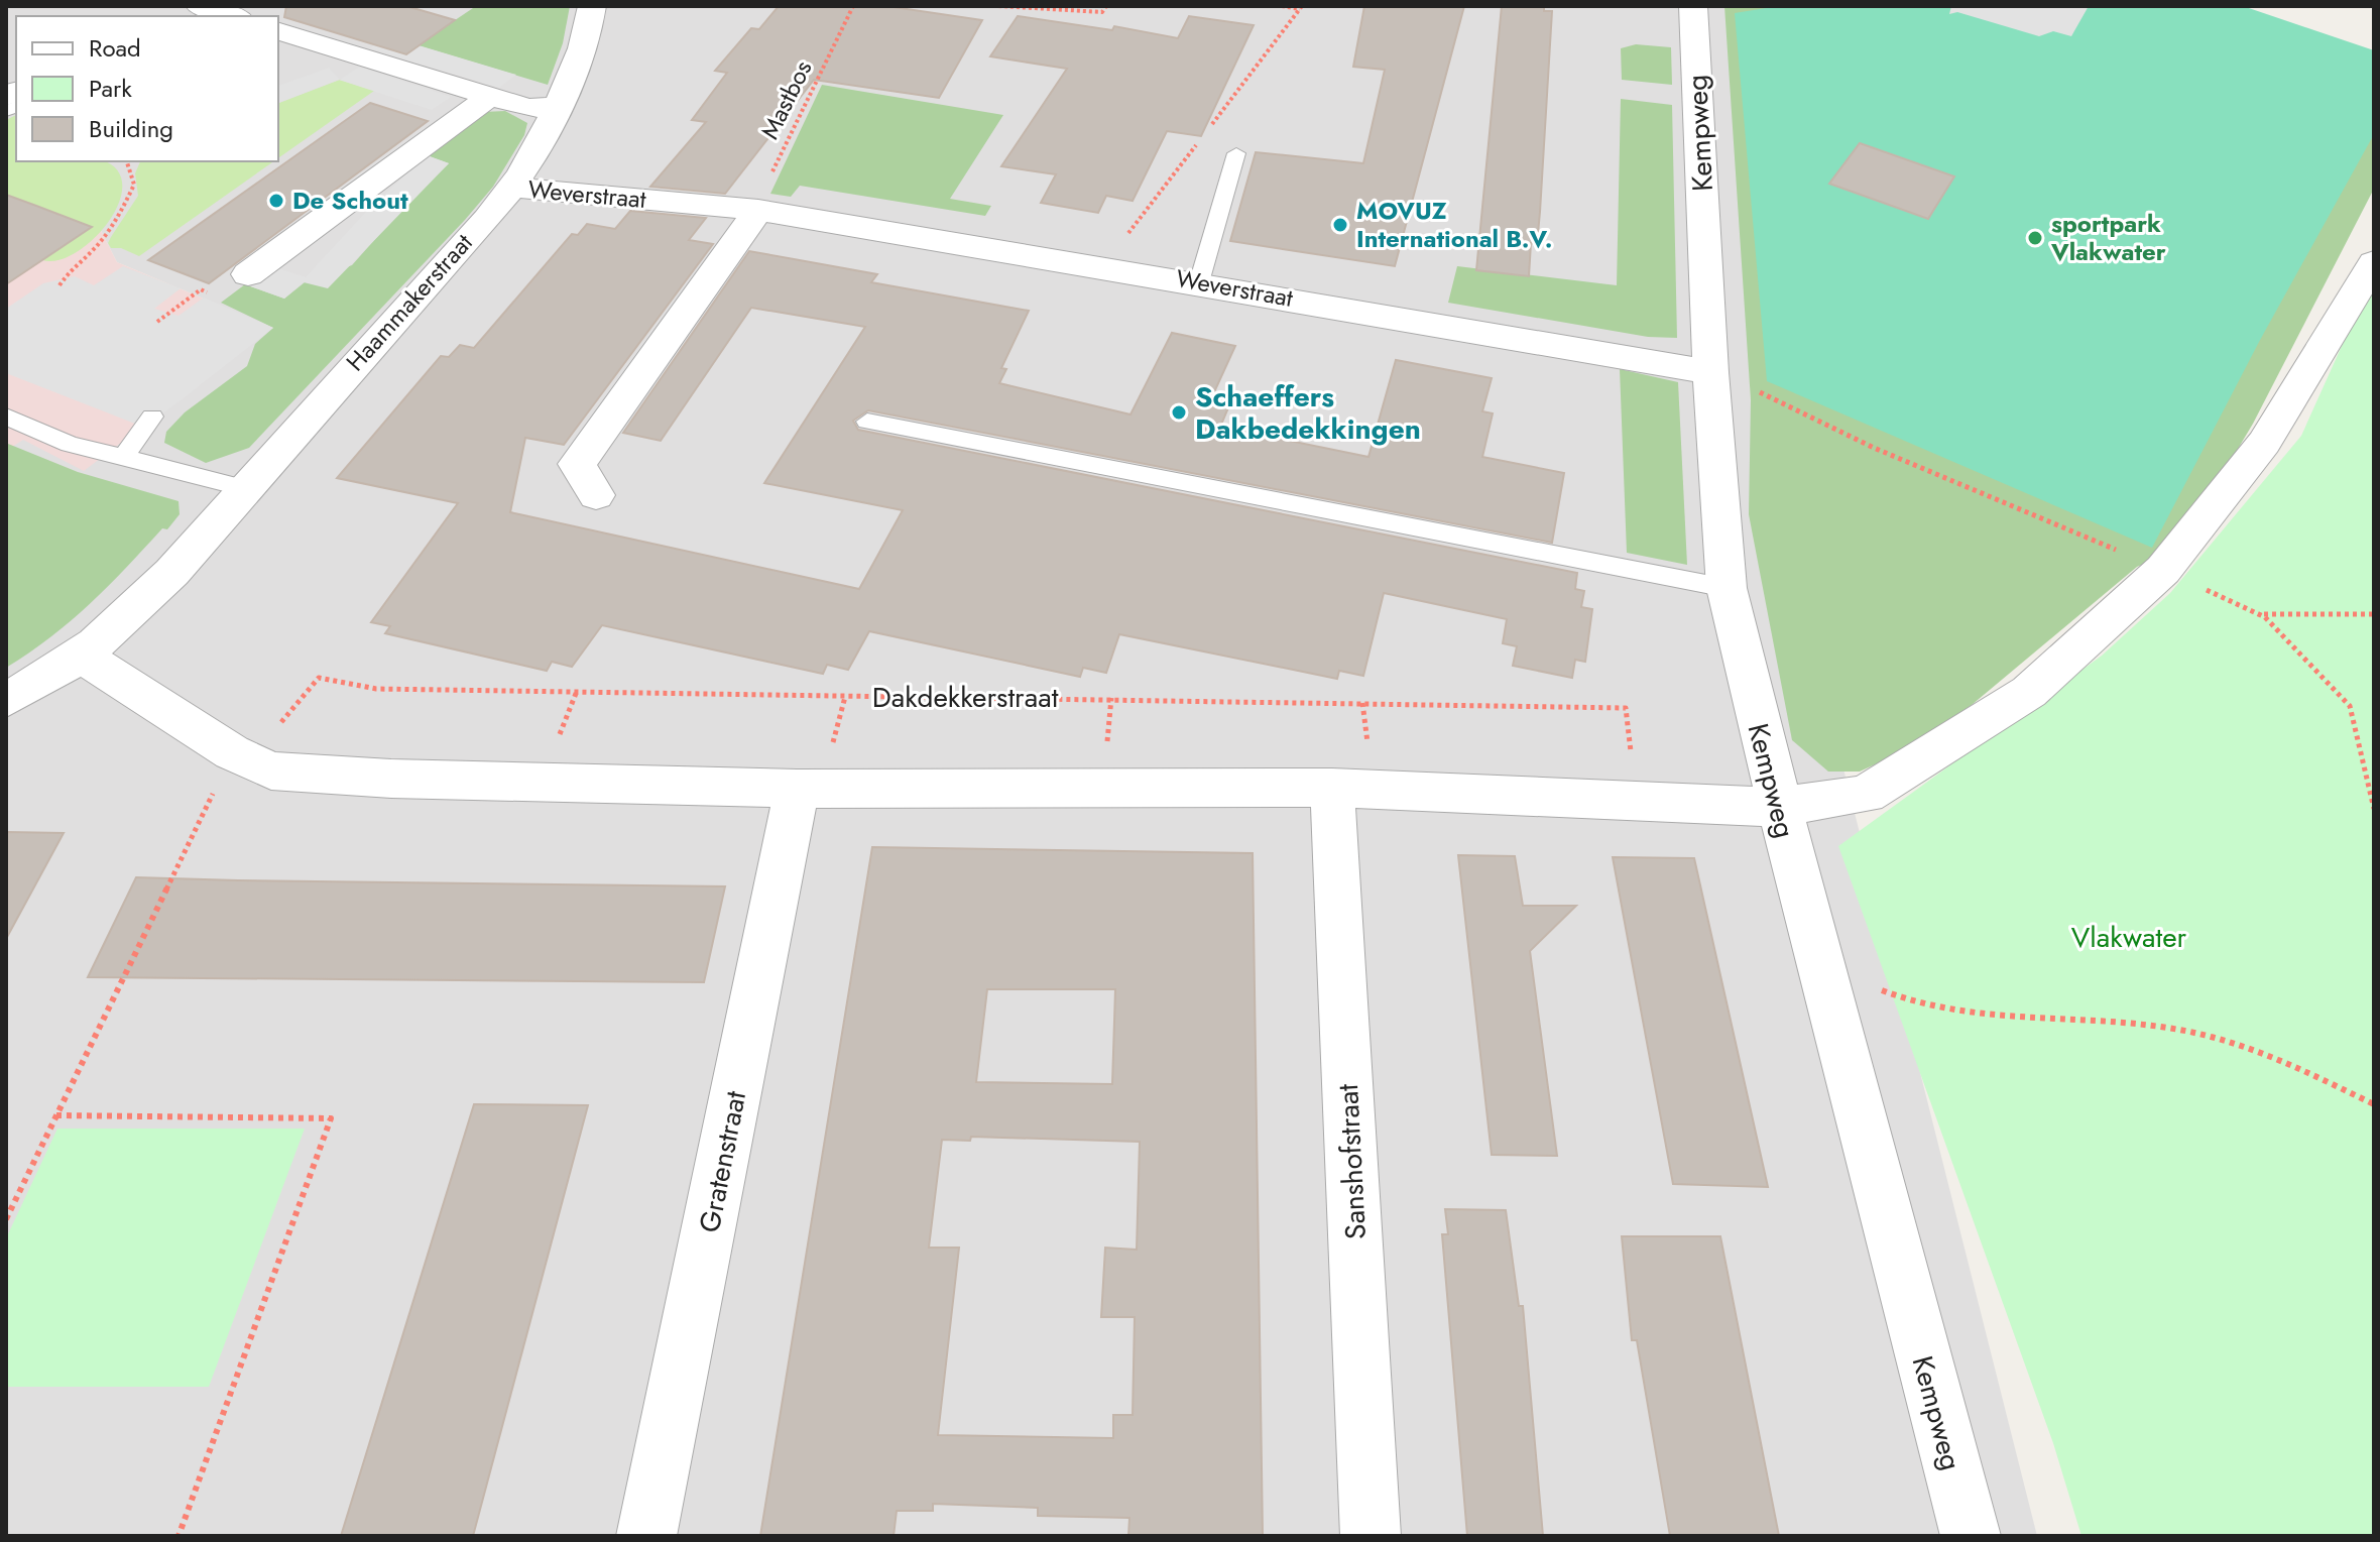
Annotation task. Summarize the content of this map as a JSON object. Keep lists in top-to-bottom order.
{
  "streets": {
    "street": [
      "Kempweg",
      "Weverstraat",
      "Haammakerstraat",
      "Gratenstraat",
      "Sanshofstraat"
    ],
    "path": ["Mastbos", "Dakdekkerstraat"]
  },
  "crossings": [
    ["Mastbos", "Weverstraat"],
    ["Kempweg", "Weverstraat"],
    ["Weverstraat", "Haammakerstraat"]
  ],
  "parks": ["Vlakwater"],
  "places": [
    "De Schout",
    "MOVUZ International B.V.",
    "sportpark Vlakwater",
    "Schaeffers Dakbedekkingen"
  ],
  "legend": ["Road", "Park", "Building"]
}
